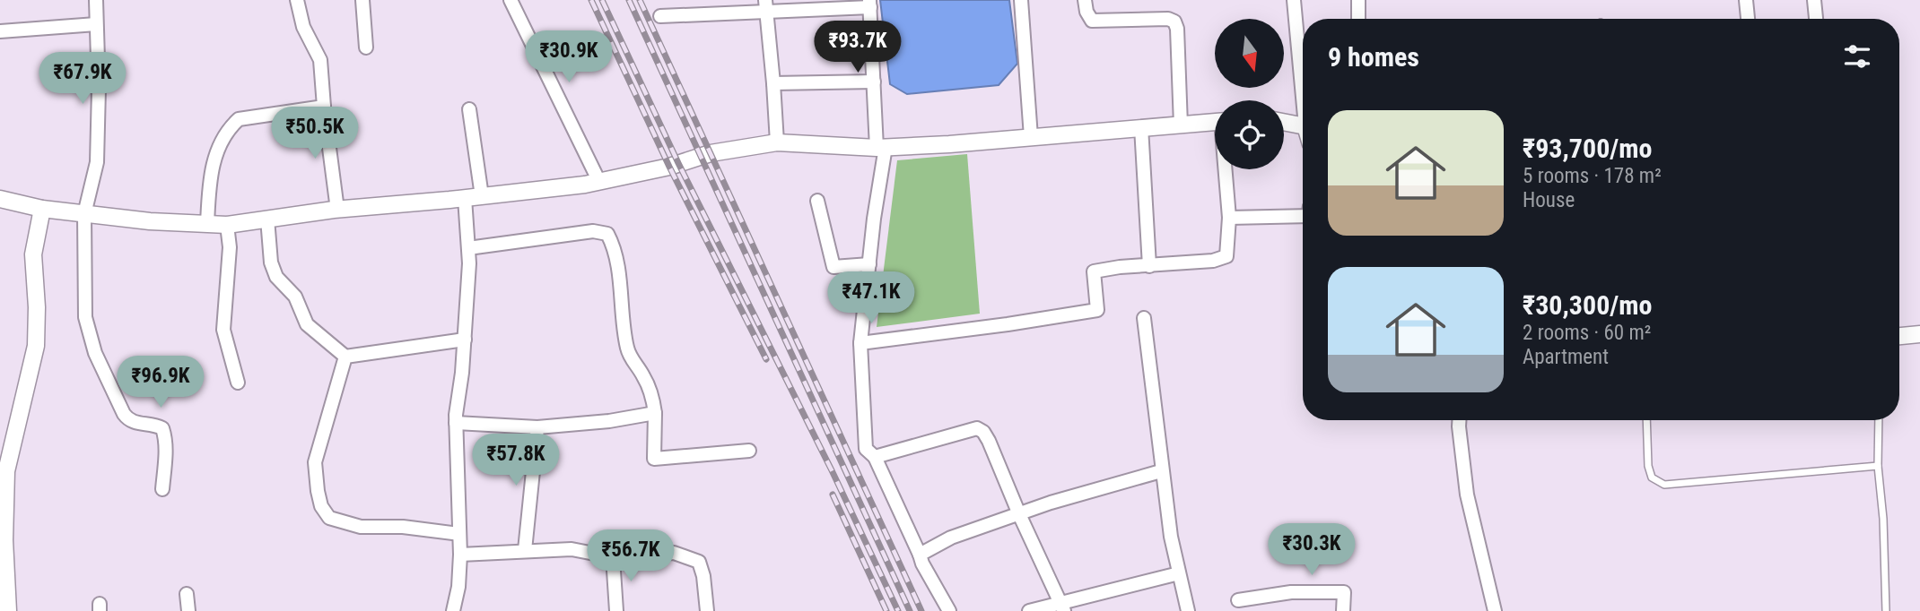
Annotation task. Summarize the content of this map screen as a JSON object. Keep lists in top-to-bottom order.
{
  "north": "bottom",
  "page": {
    "heading": "9 homes",
    "price": [
      "₹93.7K",
      "₹30.9K",
      "₹67.9K",
      "₹50.5K",
      "₹47.1K",
      "₹96.9K",
      "₹57.8K",
      "₹30.3K",
      "₹56.7K"
    ],
    "list": [
      {
        "name": "₹93,700/mo",
        "note": "5 rooms · 178 m² · House"
      },
      {
        "name": "₹30,300/mo",
        "note": "2 rooms · 60 m² · Apartment"
      }
    ]
  }
}
